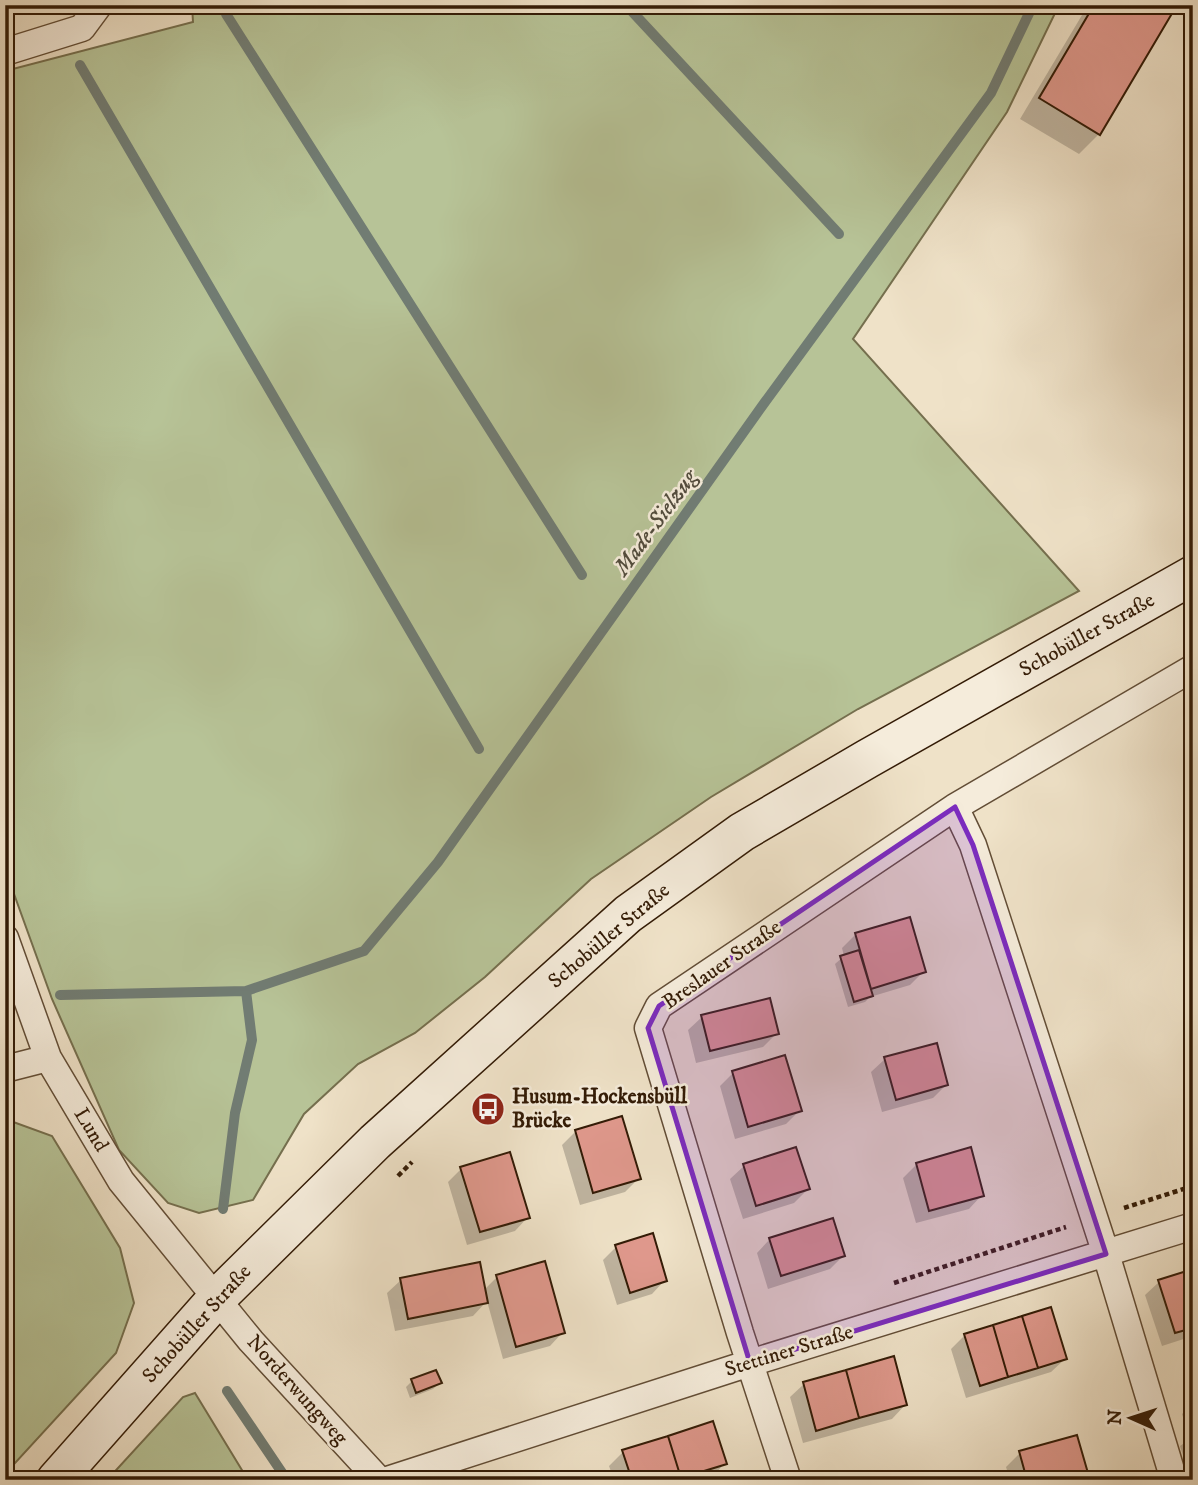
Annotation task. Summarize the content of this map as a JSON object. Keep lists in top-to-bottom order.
{
  "streets": {
    "main road": ["Schobüller Straße"],
    "street": [
      "Breslauer Straße",
      "Lund",
      "Stettiner Straße",
      "Norderwungweg"
    ]
  },
  "crossings": [
    ["Schobüller Straße", "Lund"],
    ["Schobüller Straße", "Norderwungweg"],
    ["Breslauer Straße", "Stettiner Straße"],
    ["Lund", "Norderwungweg"]
  ],
  "water": ["Made-Sielzug"],
  "places": {
    "bus stop": ["Husum-Hockensbüll Brücke"]
  },
  "north": "left"
}
